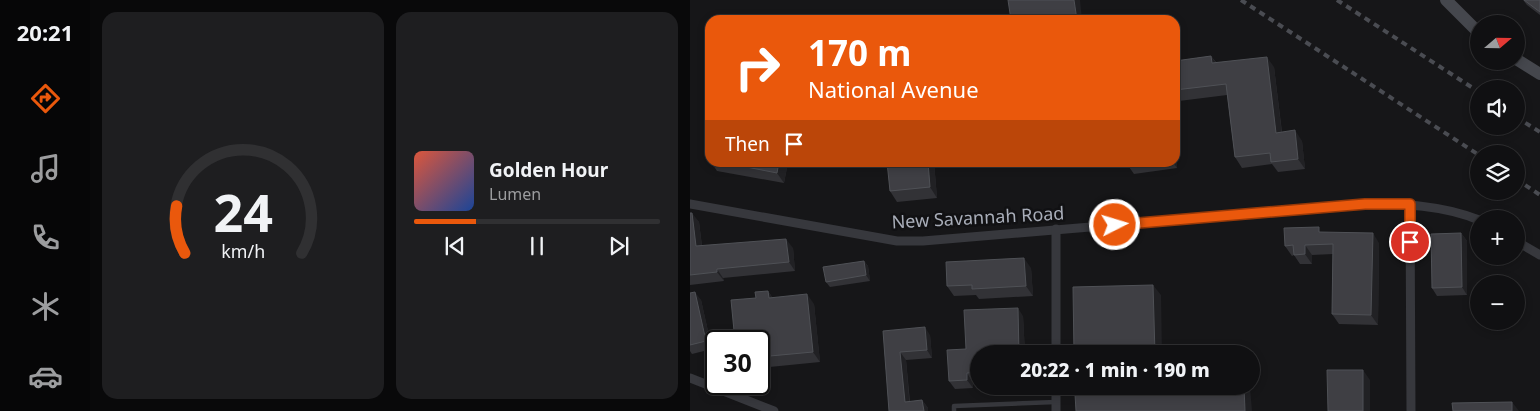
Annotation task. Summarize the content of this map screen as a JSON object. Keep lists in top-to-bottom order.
{
  "streets": {
    "street": ["New Savannah Road"]
  },
  "north": "right",
  "page": {
    "tabs": "20:21",
    "map_buttons": ["+", "−"],
    "turn": ["170 m", "National Avenue"],
    "then": "Then",
    "song": ["Golden Hour", "Lumen"],
    "limit": "30",
    "trip": "20:22 · 1 min · 190 m",
    "gauge": ["24", "km/h"]
  }
}
